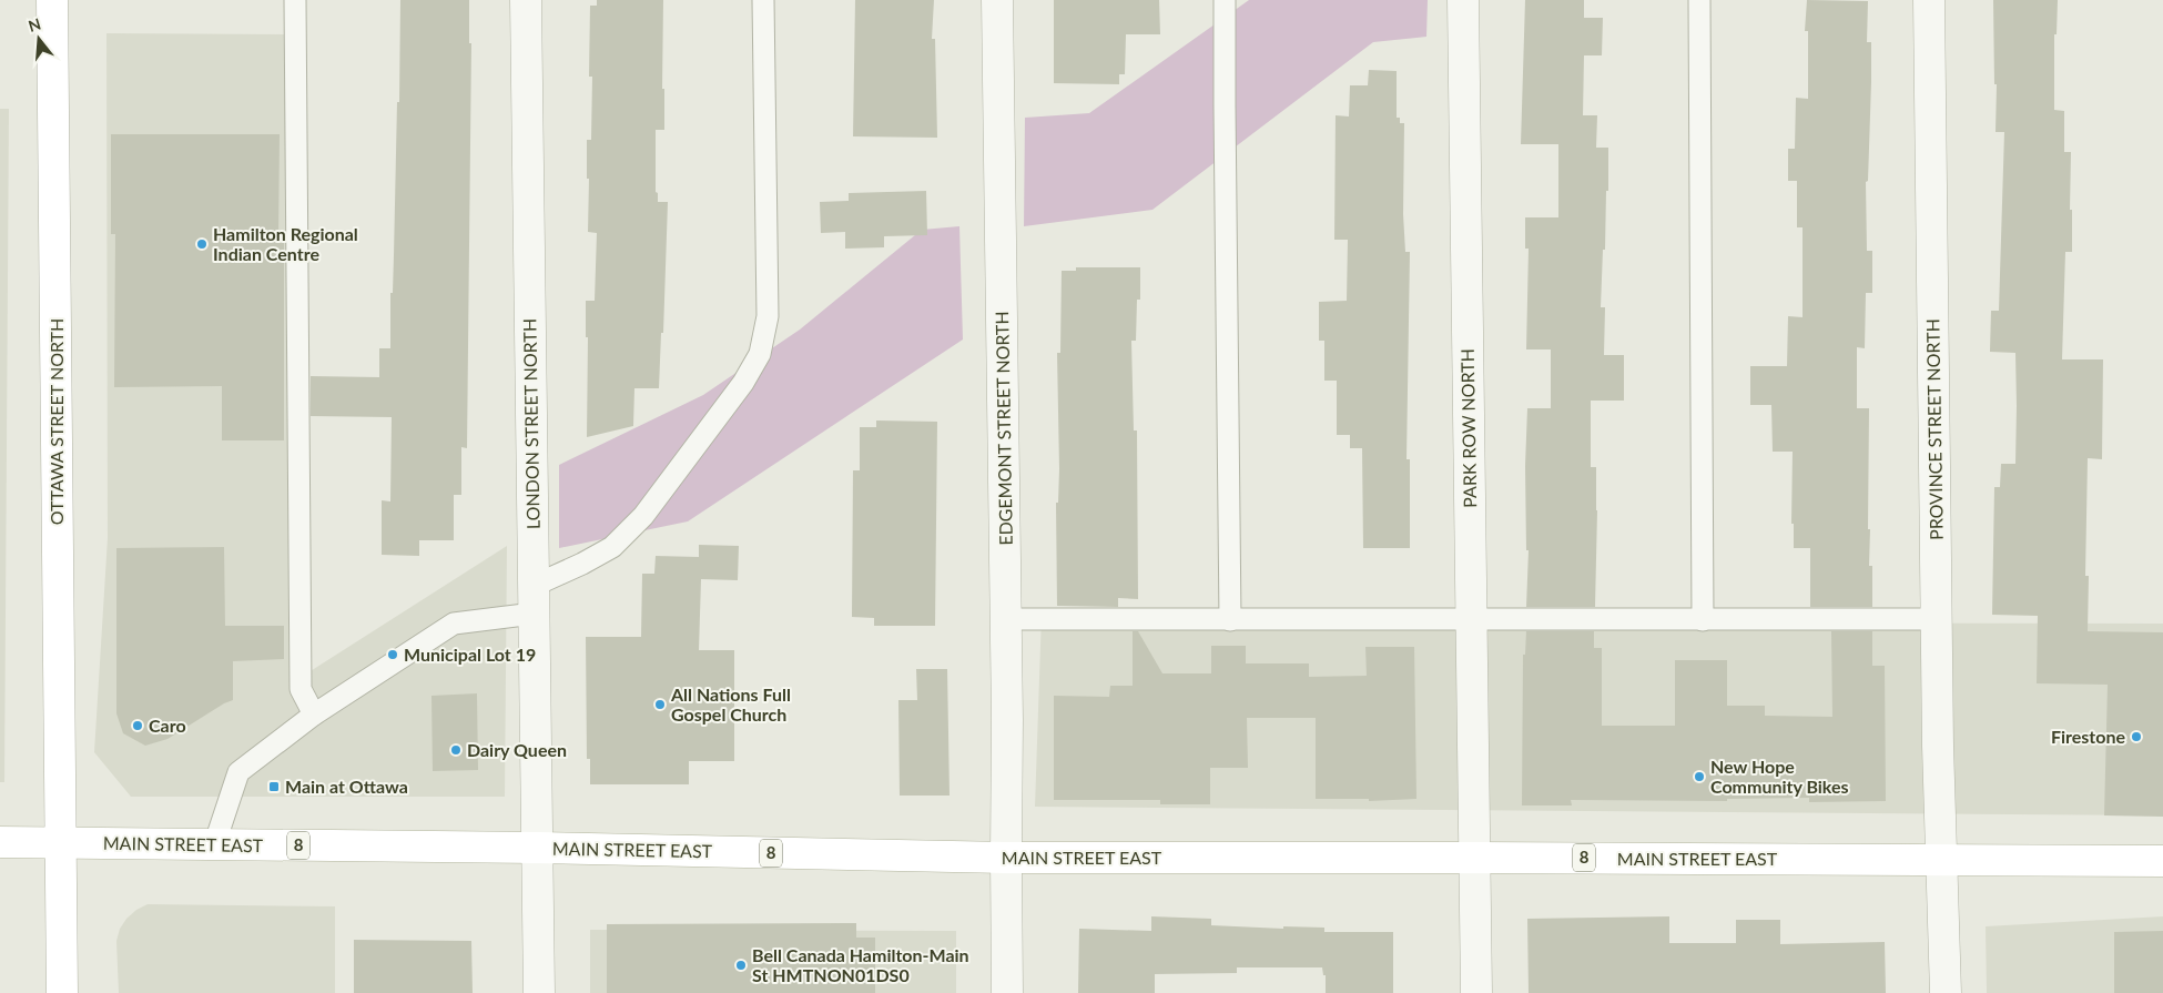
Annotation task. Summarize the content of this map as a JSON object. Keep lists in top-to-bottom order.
{
  "streets": {
    "main road": ["OTTAWA STREET NORTH", "MAIN STREET EAST", "8"],
    "street": [
      "LONDON STREET NORTH",
      "EDGEMONT STREET NORTH",
      "PARK ROW NORTH",
      "PROVINCE STREET NORTH"
    ]
  },
  "crossings": [
    ["OTTAWA STREET NORTH", "MAIN STREET EAST"],
    ["LONDON STREET NORTH", "MAIN STREET EAST"],
    ["EDGEMONT STREET NORTH", "MAIN STREET EAST"],
    ["PARK ROW NORTH", "MAIN STREET EAST"],
    ["PROVINCE STREET NORTH", "MAIN STREET EAST"]
  ],
  "places": {
    "other": [
      "Hamilton Regional Indian Centre",
      "Municipal Lot 19",
      "All Nations Full Gospel Church",
      "Caro",
      "Firestone",
      "Dairy Queen",
      "New Hope Community Bikes",
      "Bell Canada Hamilton-Main St HMTNON01DS0"
    ],
    "transit": ["Main at Ottawa"]
  },
  "north": "top"
}
